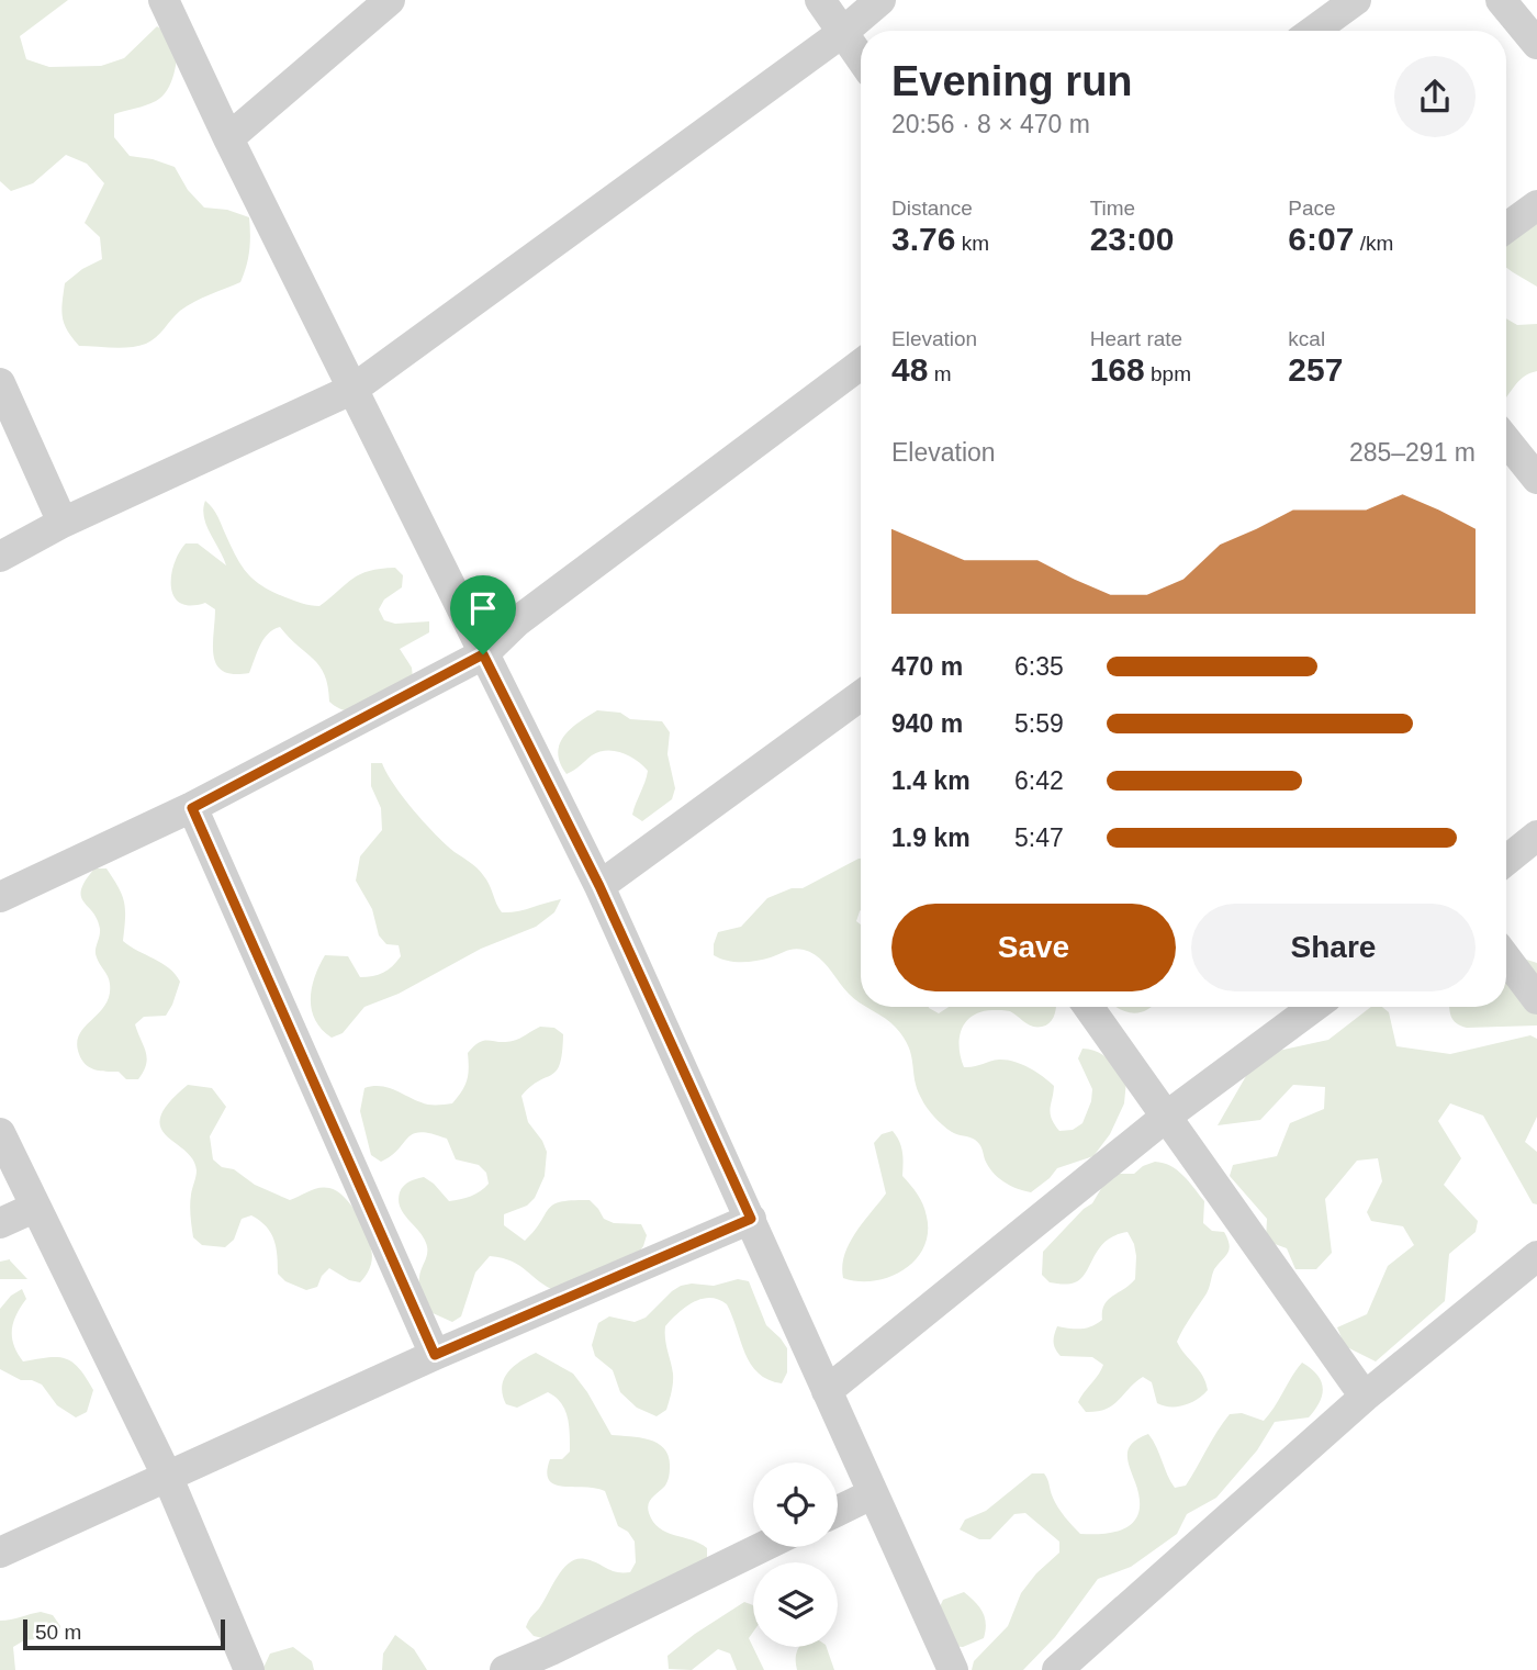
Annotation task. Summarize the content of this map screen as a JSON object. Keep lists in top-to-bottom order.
{
  "scale_bar": "50 m",
  "page": {
    "heading": ["Evening run", "20:56 · 8 × 470 m"],
    "stats": [
      ["Distance", "3.76 km"],
      ["Time", "23:00"],
      ["Pace", "6:07 /km"],
      ["Elevation", "48 m"],
      ["Heart rate", "168 bpm"],
      ["kcal", "257"]
    ],
    "chart": ["Elevation", "285–291 m"],
    "list": [
      {
        "name": "470 m",
        "note": "6:35"
      },
      {
        "name": "940 m",
        "note": "5:59"
      },
      {
        "name": "1.4 km",
        "note": "6:42"
      },
      {
        "name": "1.9 km",
        "note": "5:47"
      }
    ],
    "buttons": ["Save", "Share"],
    "scale": "50 m"
  }
}
